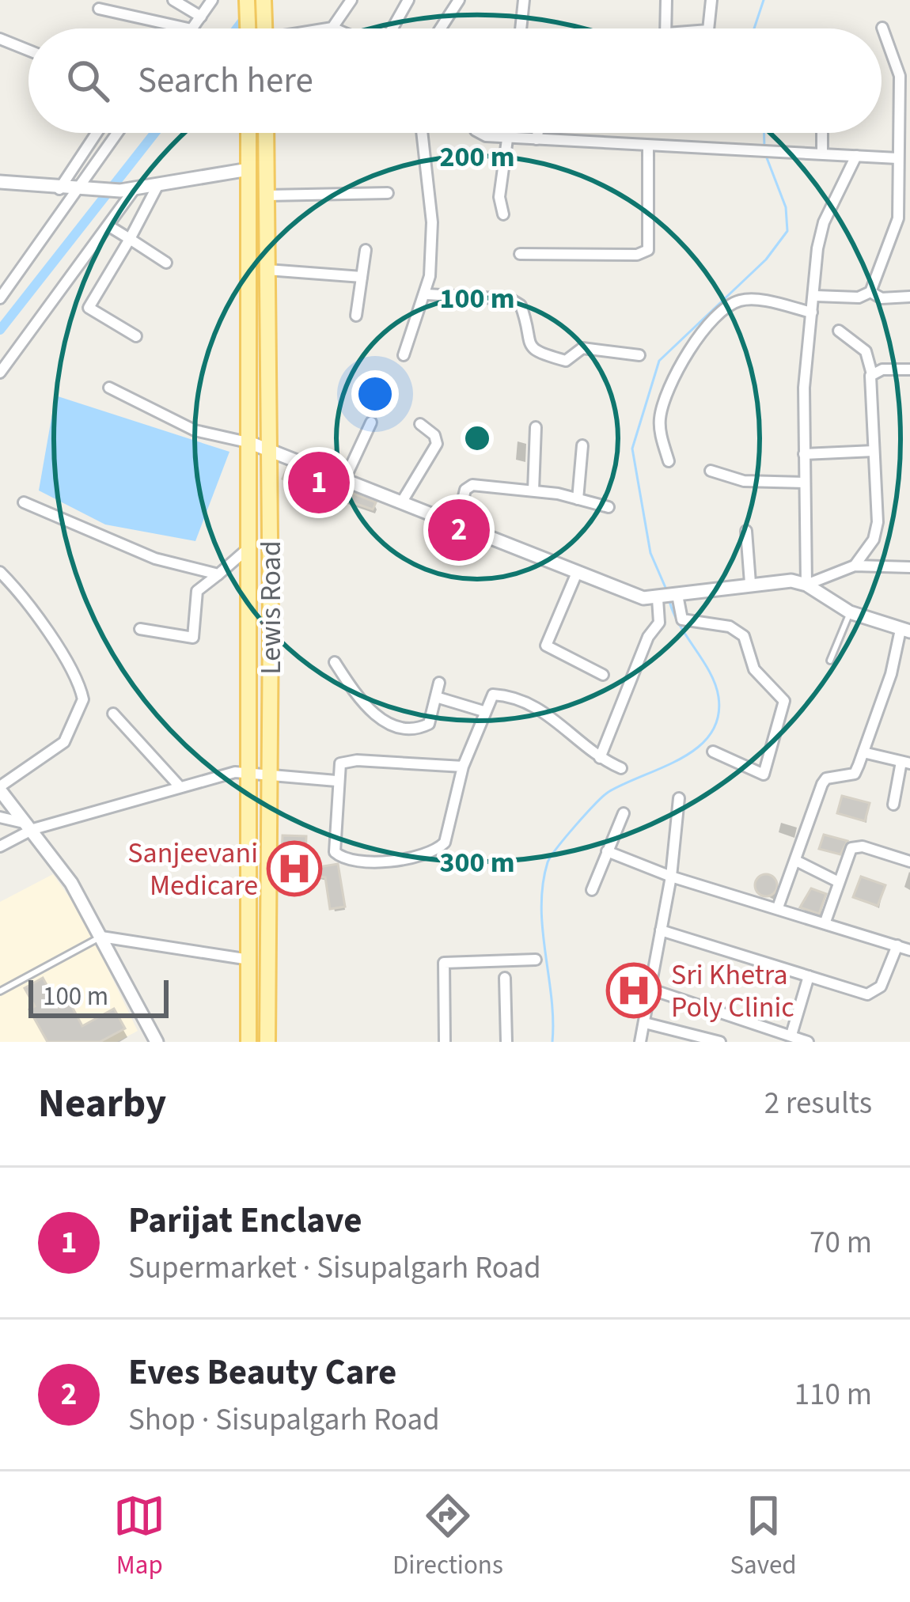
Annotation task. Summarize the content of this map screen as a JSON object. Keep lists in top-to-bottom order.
{
  "streets": {
    "main road": ["Lewis Road"]
  },
  "places": {
    "hospital": ["Sanjeevani Medicare", "Sri Khetra Poly Clinic"]
  },
  "scale_bar": "100 m",
  "page": {
    "search": "Search here",
    "pins": ["1", "2"],
    "scale": "100 m",
    "heading": ["Nearby", "2 results"],
    "list": [
      {
        "mark": "1",
        "name": "Parijat Enclave",
        "note": "Supermarket · Sisupalgarh Road",
        "value": "70 m"
      },
      {
        "mark": "2",
        "name": "Eves Beauty Care",
        "note": "Shop · Sisupalgarh Road",
        "value": "110 m"
      }
    ],
    "nav": ["Map", "Directions", "Saved"]
  },
  "rings": ["200 m", "100 m", "300 m"]
}
